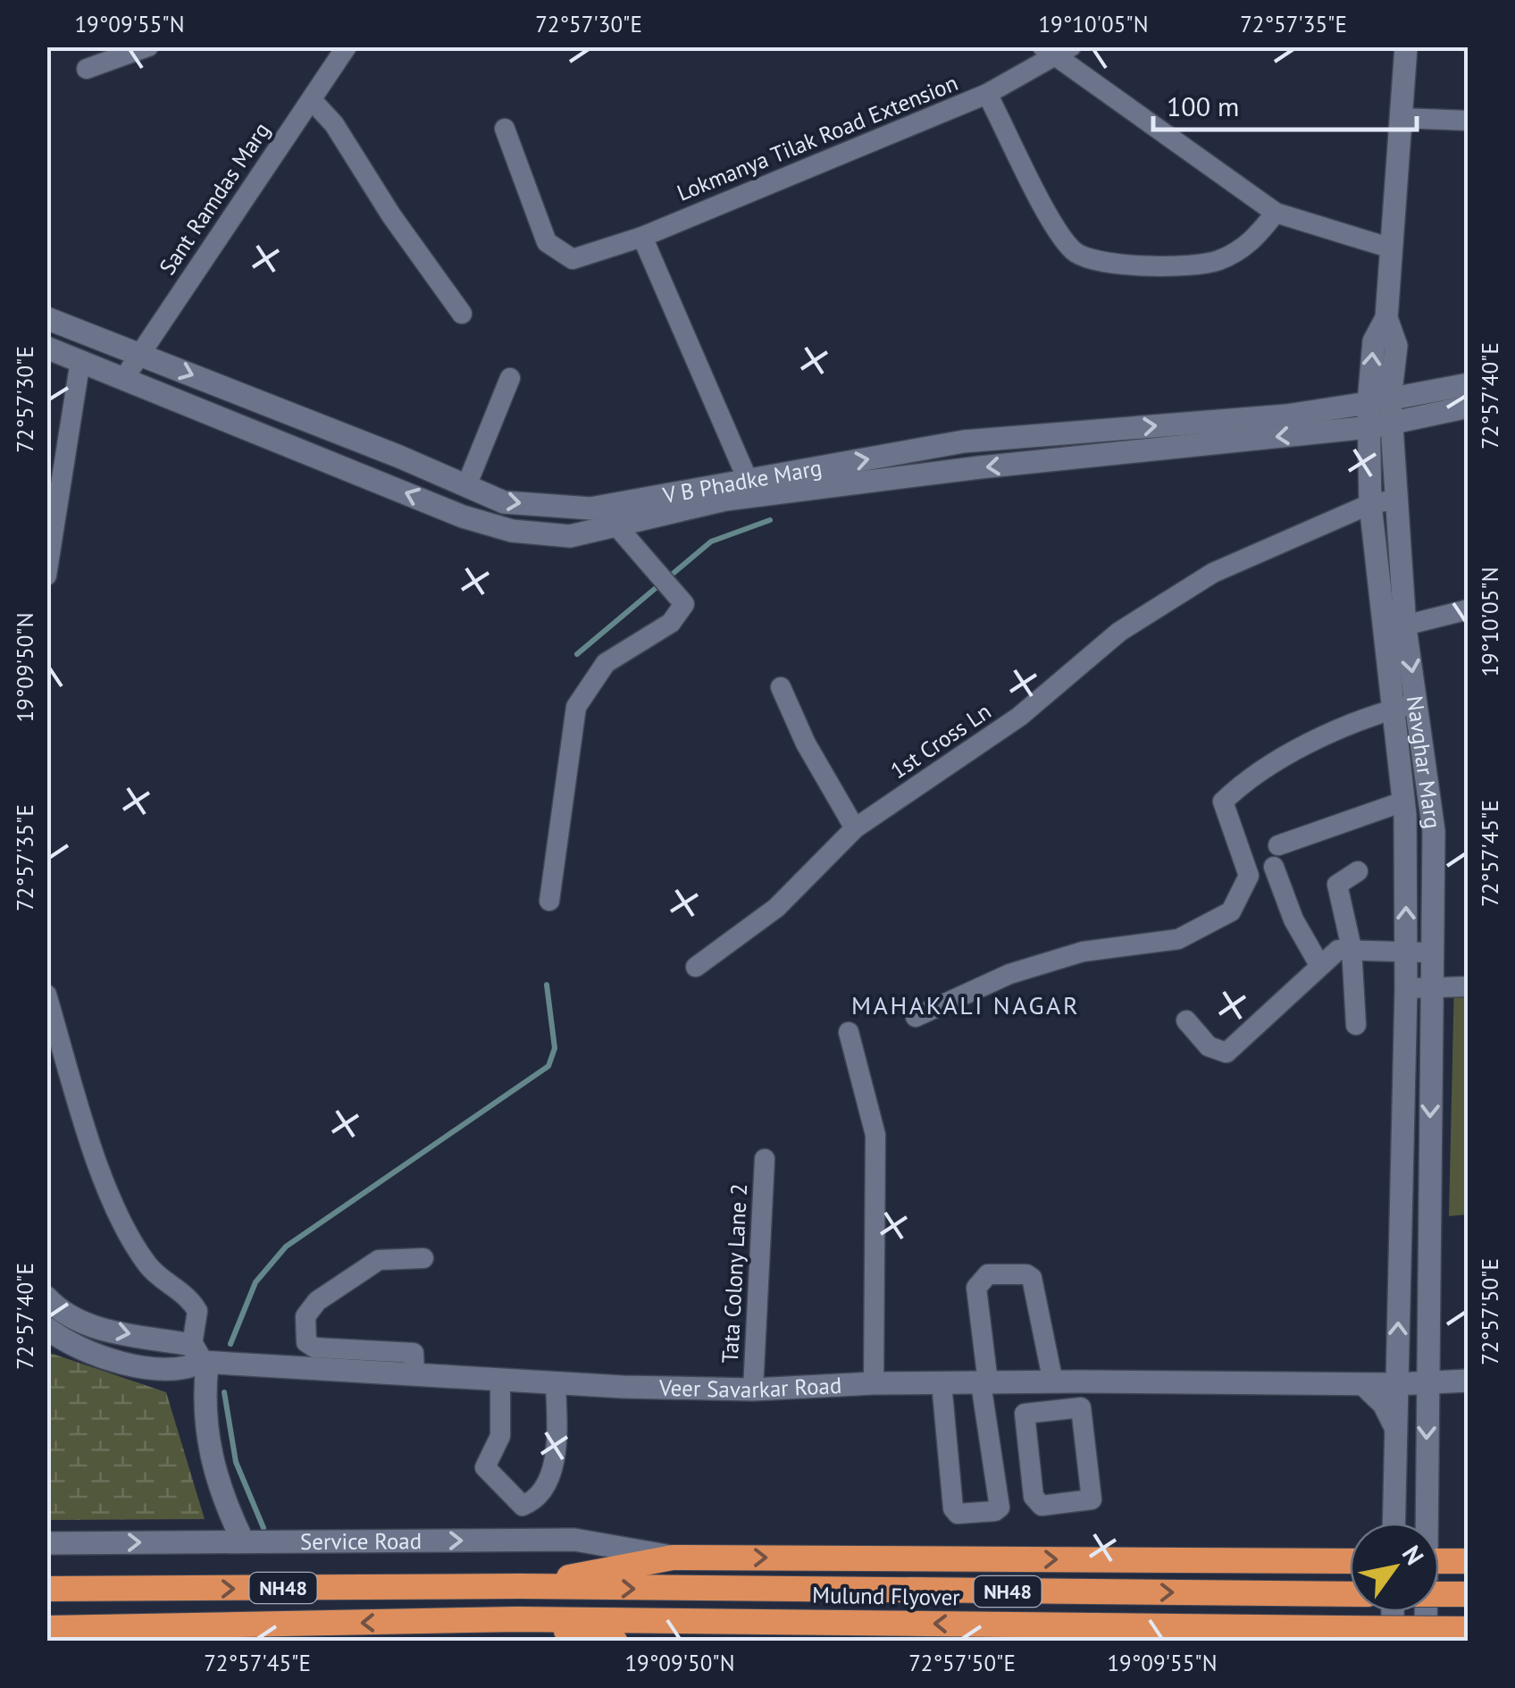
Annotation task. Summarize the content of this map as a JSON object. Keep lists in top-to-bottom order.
{
  "streets": {
    "highway": ["NH48", "Mulund Flyover"],
    "street": [
      "Lokmanya Tilak Road Extension",
      "Sant Ramdas Marg",
      "V B Phadke Marg",
      "1st Cross Ln",
      "Navghar Marg",
      "Tata Colony Lane 2",
      "Veer Savarkar Road",
      "Service Road"
    ]
  },
  "crossings": [
    ["Sant Ramdas Marg", "V B Phadke Marg"],
    ["V B Phadke Marg", "Navghar Marg"],
    ["1st Cross Ln", "Navghar Marg"],
    ["Navghar Marg", "Veer Savarkar Road"],
    ["Tata Colony Lane 2", "Veer Savarkar Road"],
    ["NH48", "Mulund Flyover"]
  ],
  "one_way": ["Service Road"],
  "districts": ["MAHAKALI NAGAR"],
  "scale_bar": "100 m",
  "north": "top right",
  "coordinates": [
    "19°09'55\"N",
    "72°57'30\"E",
    "19°10'05\"N",
    "72°57'35\"E",
    "72°57'40\"E",
    "19°09'50\"N",
    "72°57'45\"E",
    "72°57'50\"E"
  ]
}
